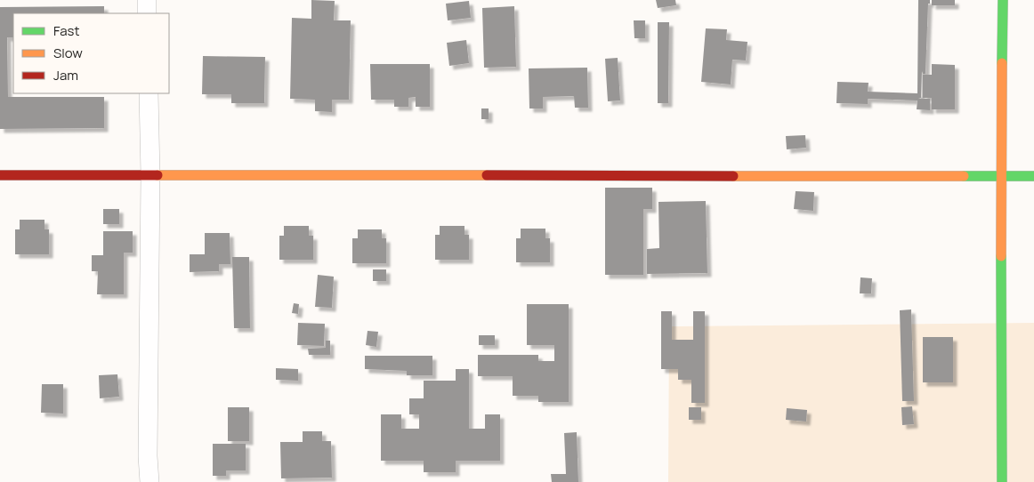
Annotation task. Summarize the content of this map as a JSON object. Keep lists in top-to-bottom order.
{
  "legend": ["Fast", "Slow", "Jam"]
}
